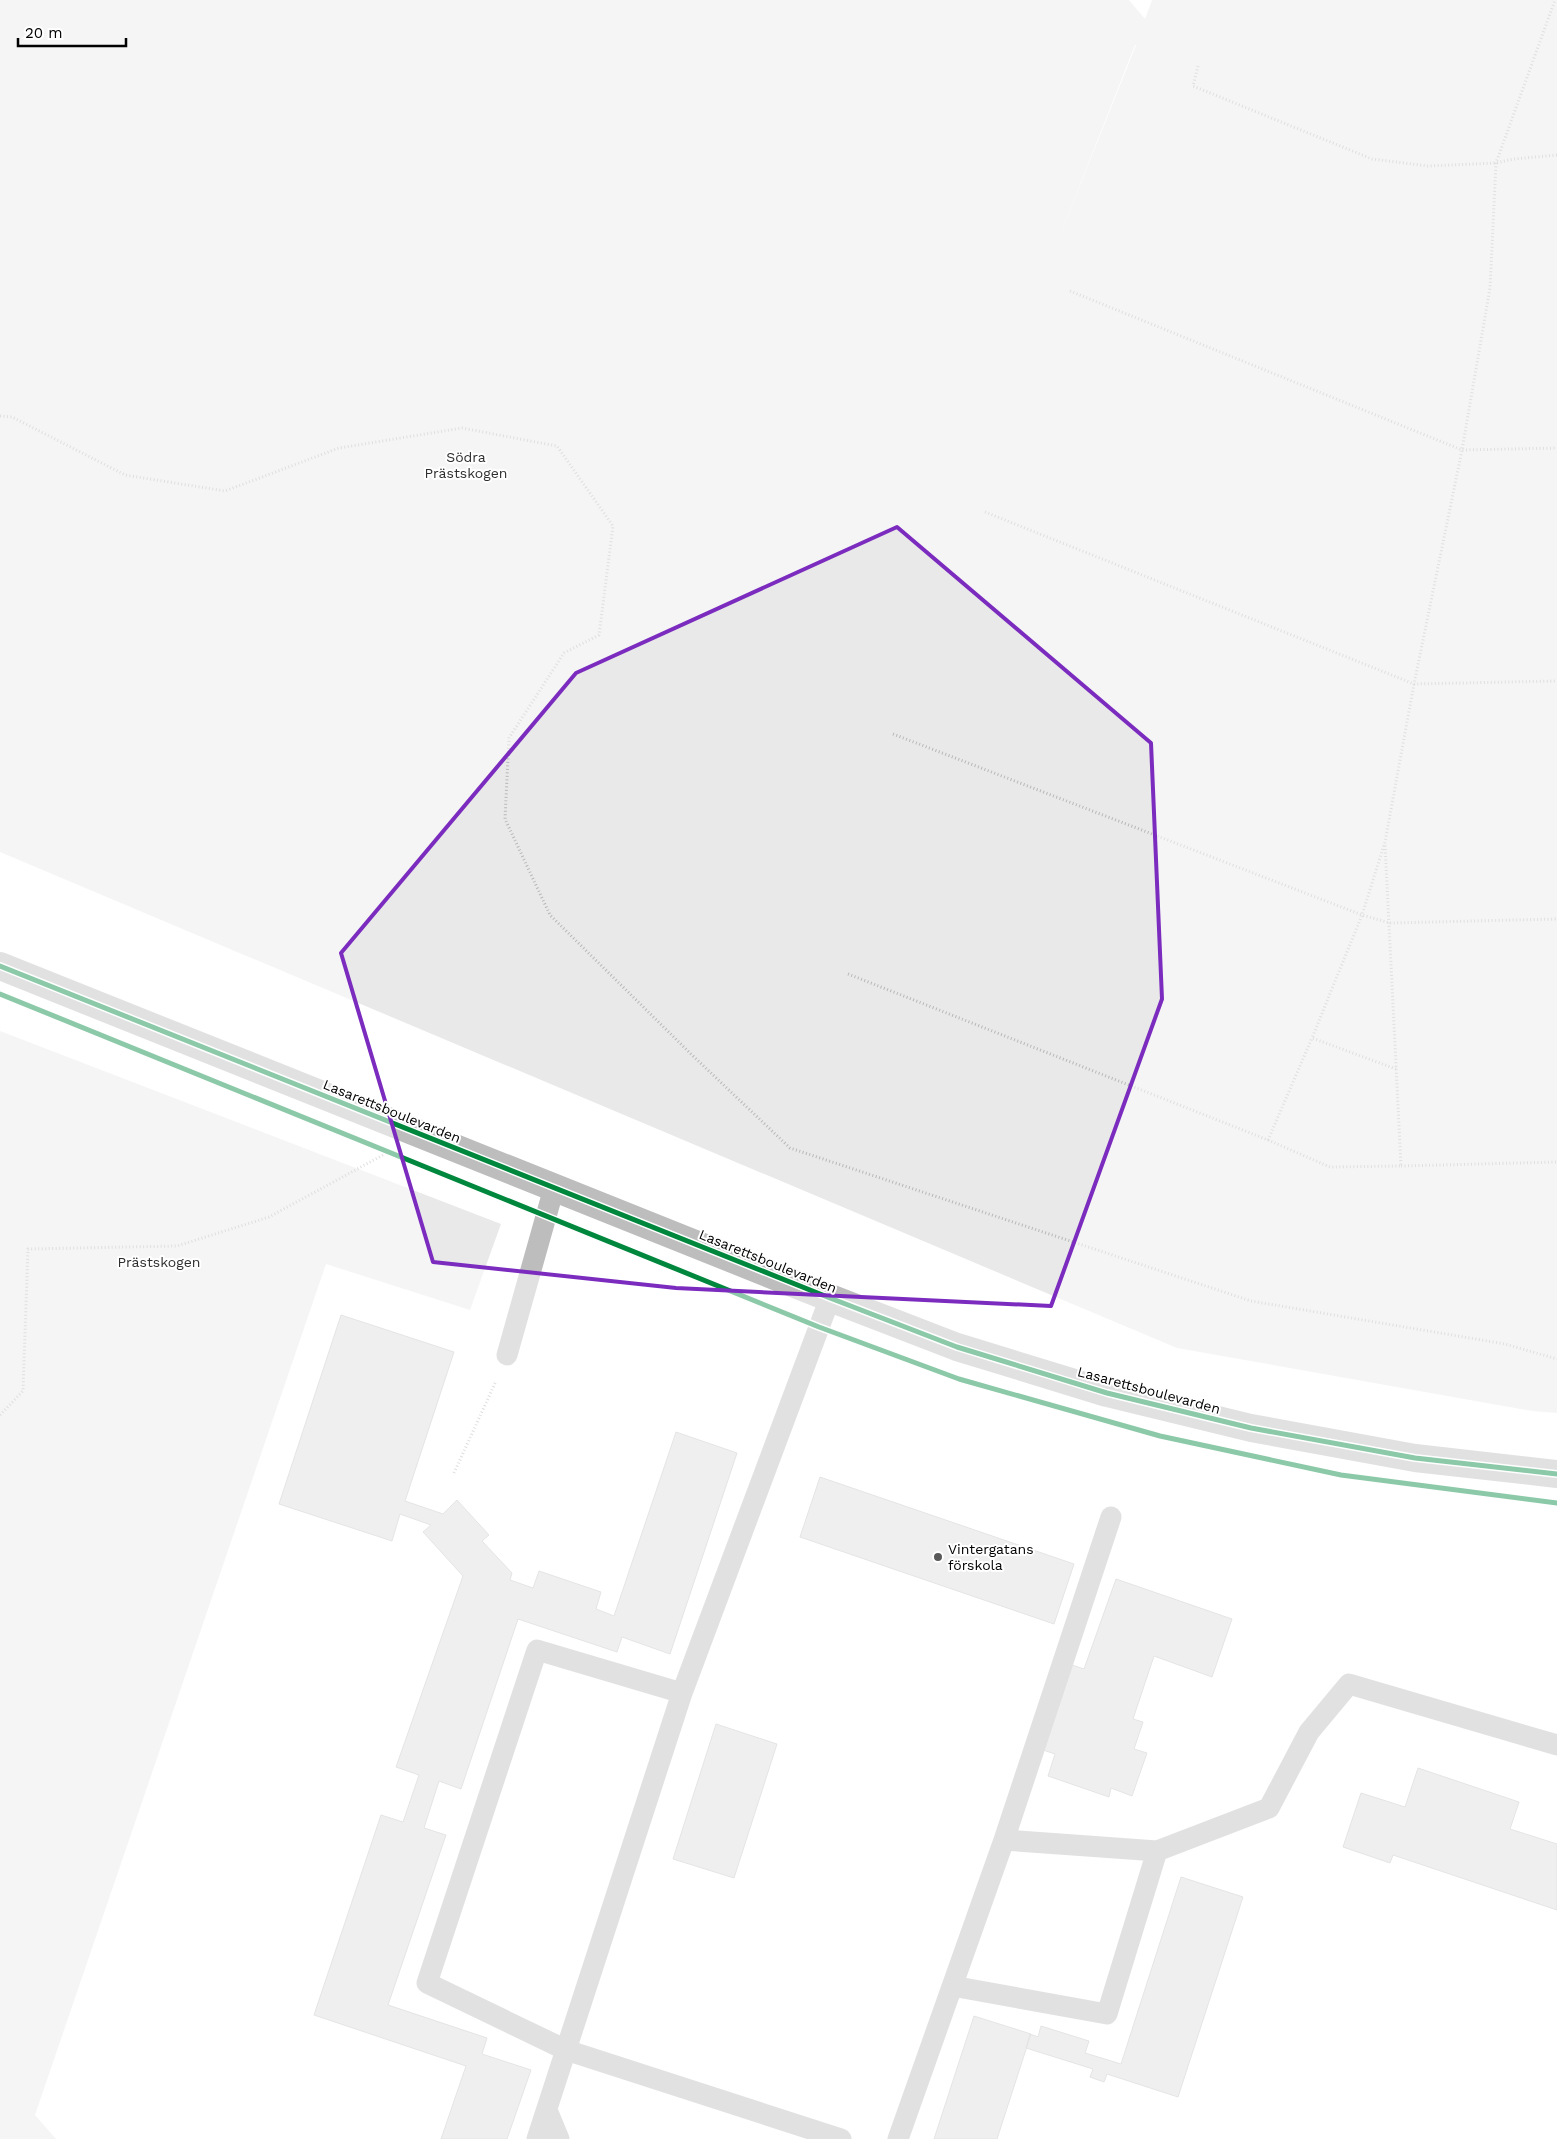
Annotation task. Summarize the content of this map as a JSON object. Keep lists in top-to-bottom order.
{
  "streets": {
    "street": ["Lasarettsboulevarden"]
  },
  "parks": ["Södra Prästskogen", "Prästskogen"],
  "places": ["Vintergatans förskola"],
  "scale_bar": "20 m"
}
